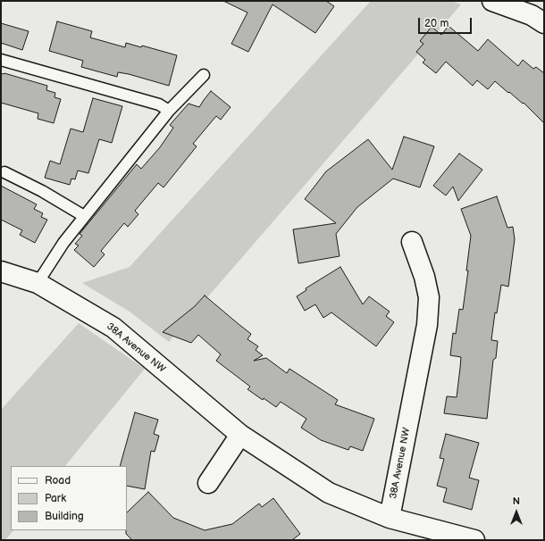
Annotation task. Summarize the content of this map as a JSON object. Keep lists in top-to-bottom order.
{
  "streets": {
    "street": ["38A Avenue NW"]
  },
  "legend": ["Road", "Park", "Building"],
  "scale_bar": "20 m",
  "north": "top"
}
